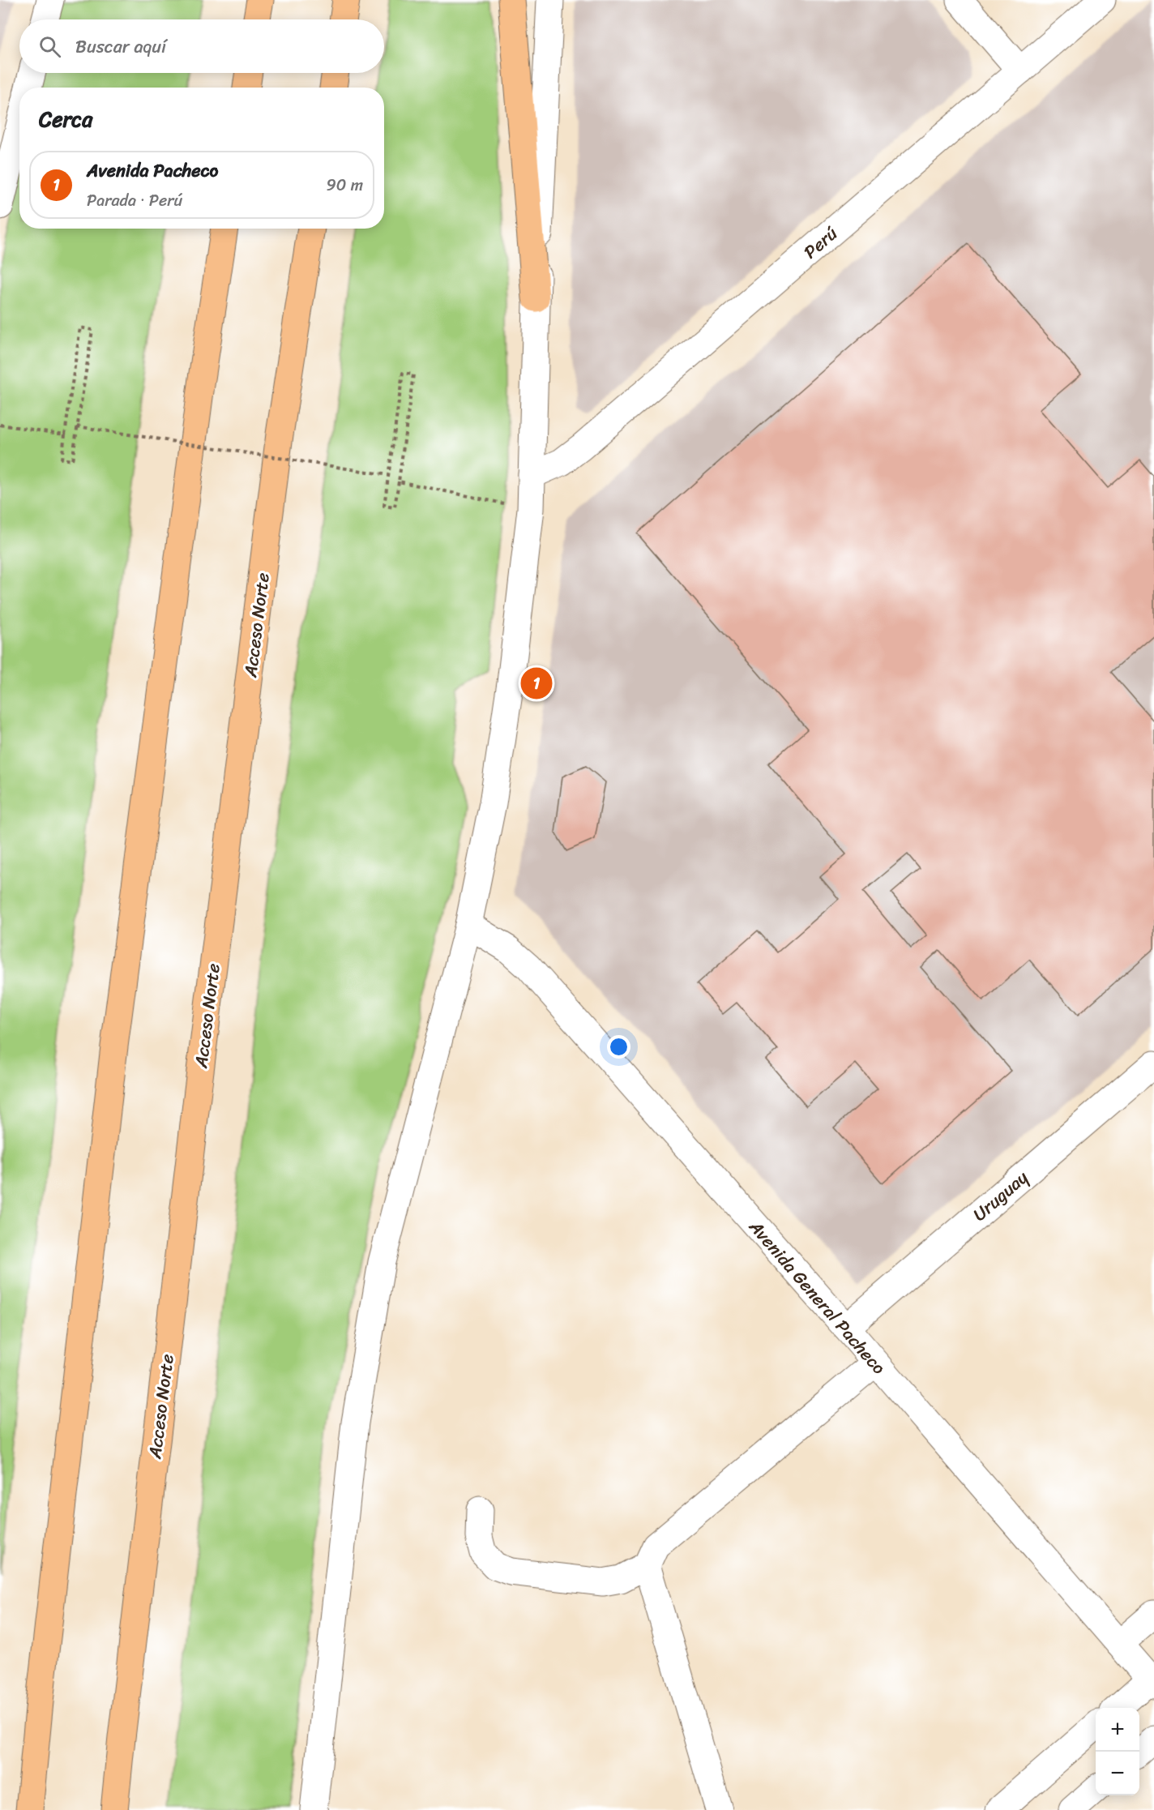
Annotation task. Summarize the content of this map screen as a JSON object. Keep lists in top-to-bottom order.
{
  "streets": {
    "highway": ["Acceso Norte"],
    "street": ["Perú", "Uruguay", "Avenida General Pacheco"]
  },
  "crossings": [
    ["Uruguay", "Avenida General Pacheco"]
  ],
  "page": {
    "search": "Buscar aquí",
    "heading": "Cerca",
    "list": [
      {
        "mark": "1",
        "name": "Avenida Pacheco",
        "note": "Parada · Perú",
        "value": "90 m"
      }
    ],
    "pins": "1",
    "map_buttons": ["+", "−"]
  }
}
